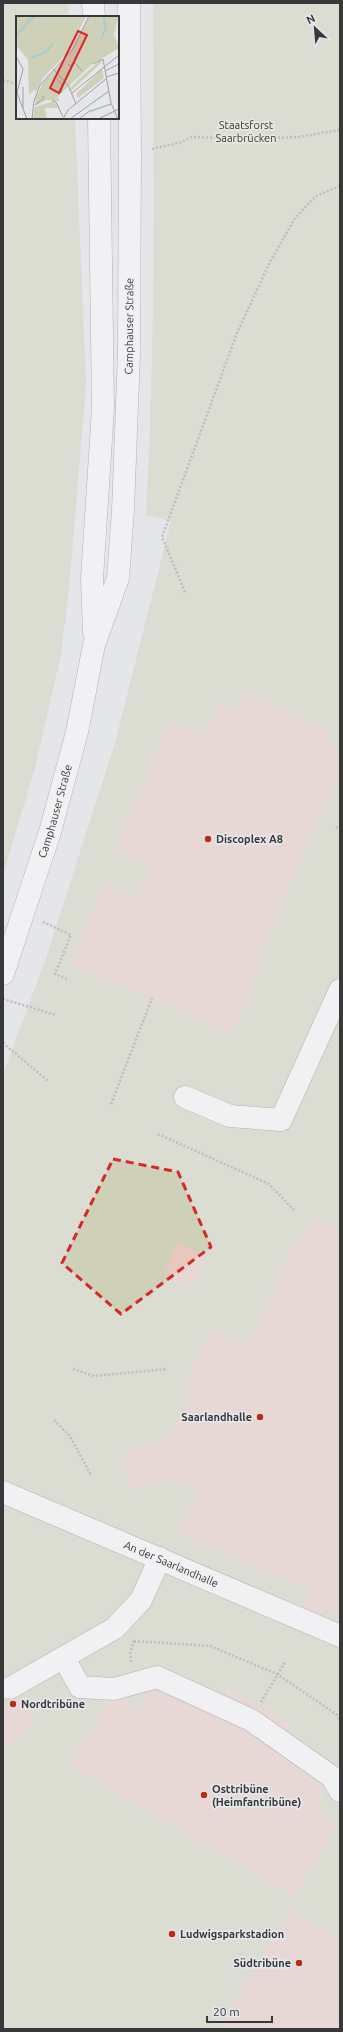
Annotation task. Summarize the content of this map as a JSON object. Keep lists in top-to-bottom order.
{
  "streets": {
    "main road": ["Camphauser Straße", "An der Saarlandhalle"]
  },
  "parks": ["Staatsforst Saarbrücken"],
  "places": [
    "Discoplex A8",
    "Saarlandhalle",
    "Nordtribüne",
    "Osttribüne (Heimfantribüne)",
    "Ludwigsparkstadion",
    "Südtribüne"
  ],
  "scale_bar": "20 m",
  "north": "top left"
}
